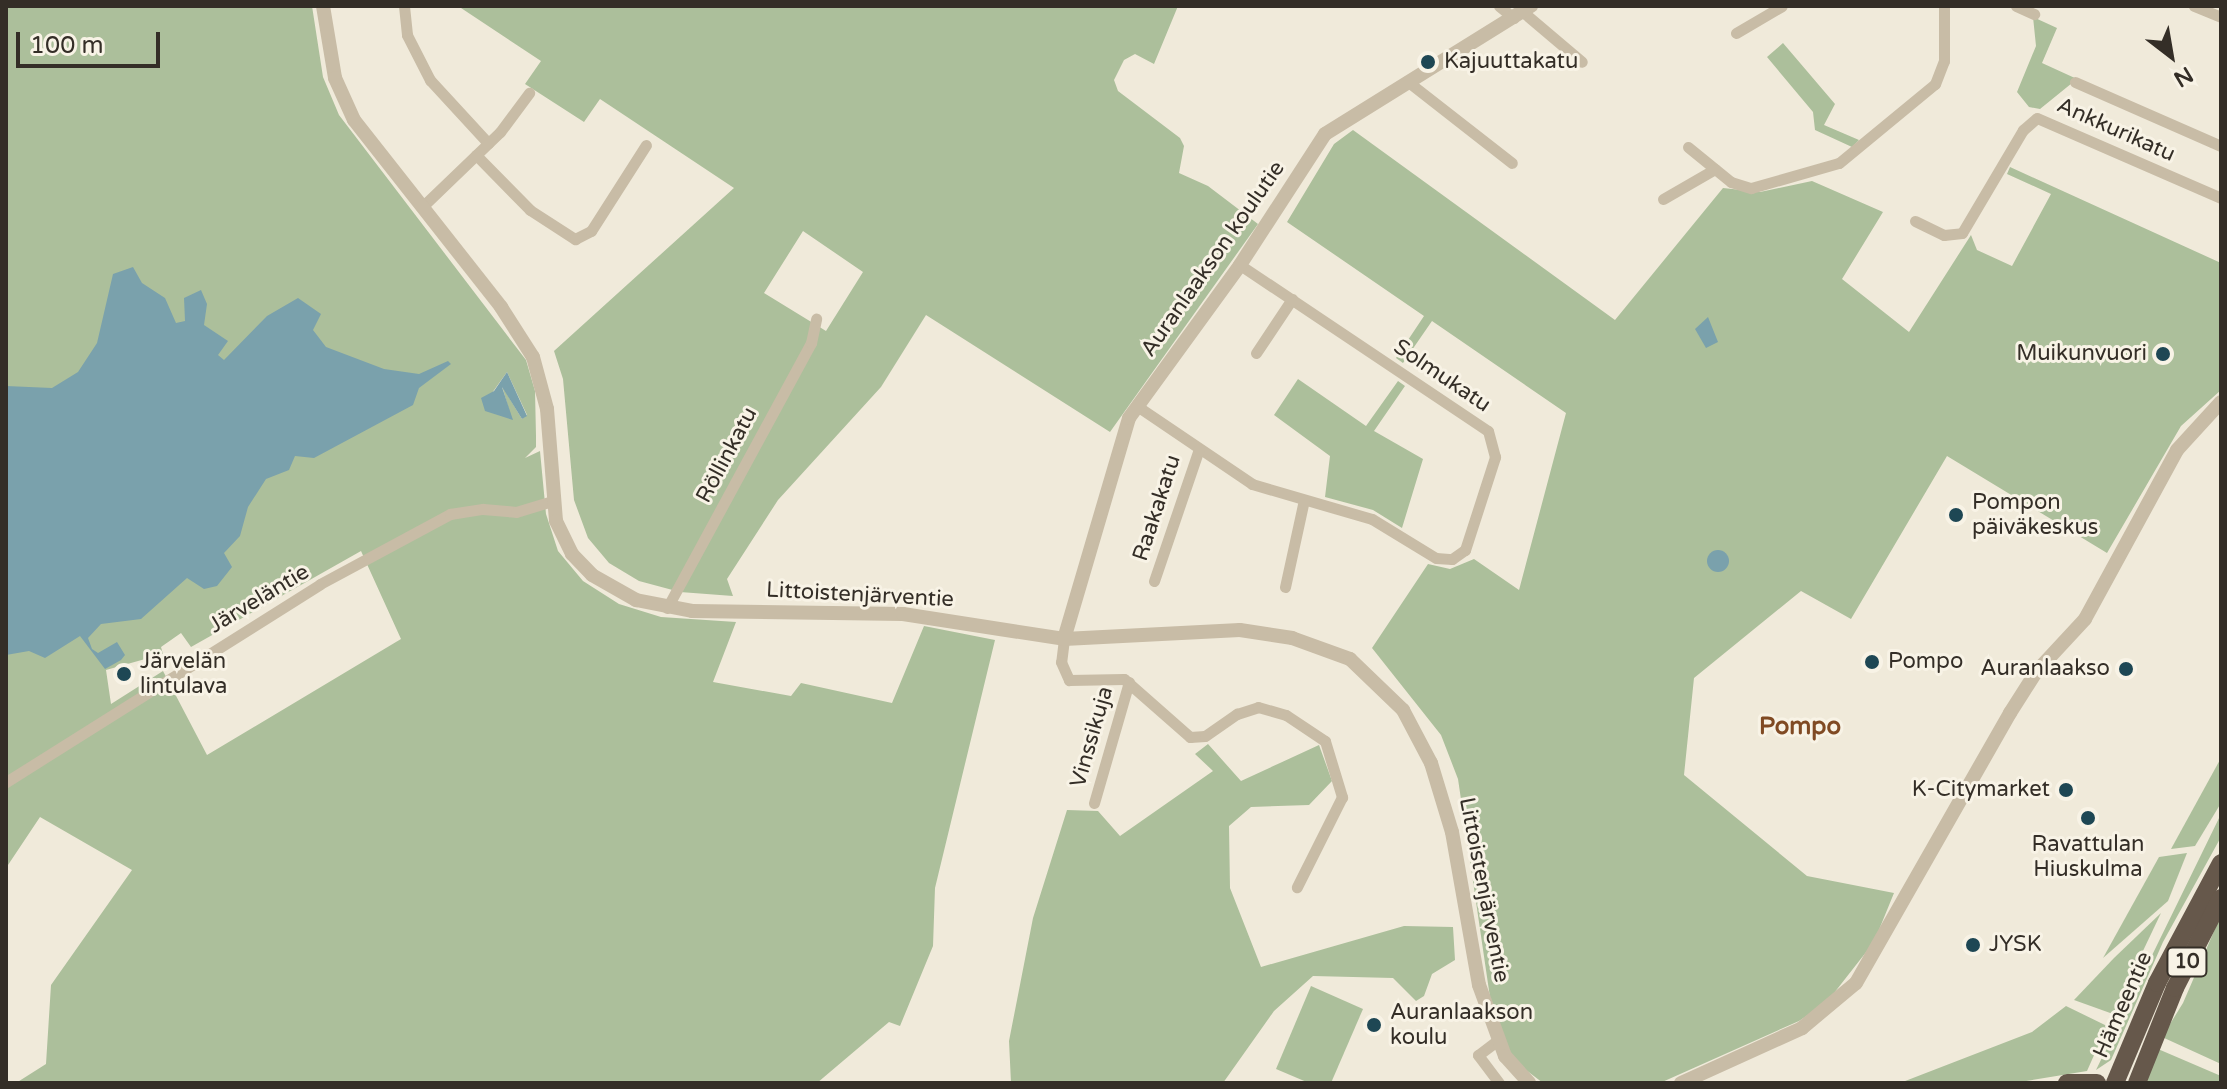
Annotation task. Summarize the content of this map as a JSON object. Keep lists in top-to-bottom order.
{
  "streets": {
    "highway": ["10", "Hämeentie"],
    "street": [
      "Ankkurikatu",
      "Auranlaakson koulutie",
      "Solmukatu",
      "Röllinkatu",
      "Raakakatu",
      "Littoistenjärventie",
      "Järveläntie",
      "Vinssikuja"
    ]
  },
  "crossings": [
    ["Auranlaakson koulutie", "Solmukatu"],
    ["Auranlaakson koulutie", "Littoistenjärventie"],
    ["Solmukatu", "Raakakatu"],
    ["Röllinkatu", "Littoistenjärventie"],
    ["Littoistenjärventie", "Järveläntie"]
  ],
  "districts": ["Pompo"],
  "places": [
    "Kajuuttakatu",
    "Muikunvuori",
    "Pompon päiväkeskus",
    "Pompo",
    "Auranlaakso",
    "Järvelän lintulava",
    "K-Citymarket",
    "Ravattulan Hiuskulma",
    "JYSK",
    "Auranlaakson koulu"
  ],
  "scale_bar": "100 m",
  "north": "bottom right"
}
